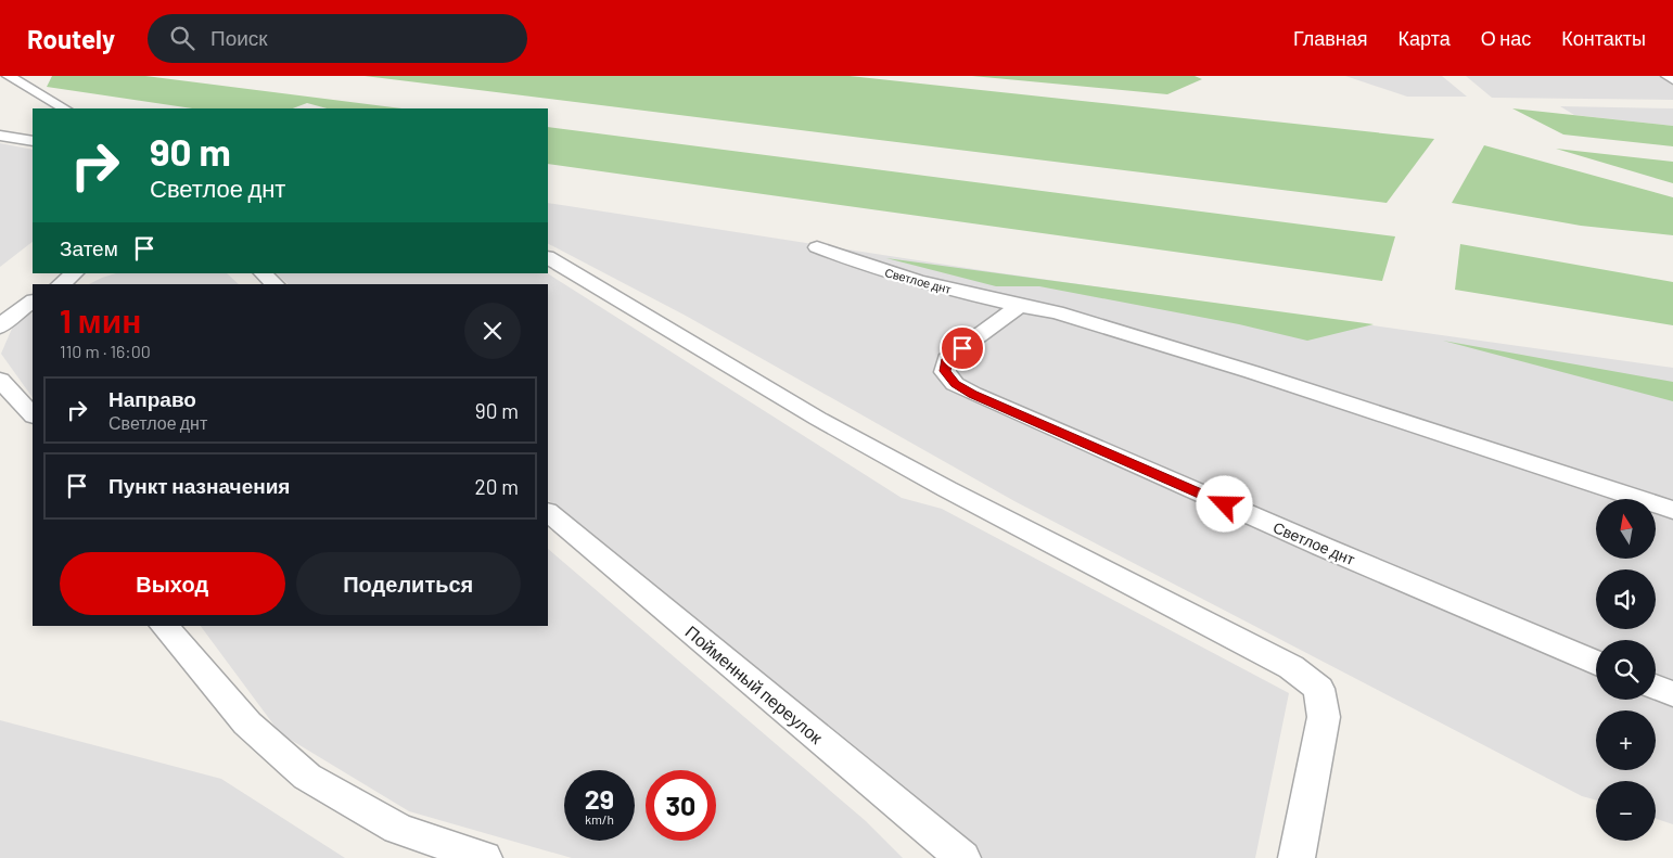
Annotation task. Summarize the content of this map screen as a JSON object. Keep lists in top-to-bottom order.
{
  "streets": {
    "street": ["Светлое днт", "Пойменный переулок"]
  },
  "north": "top",
  "page": {
    "header": "Routely",
    "search": "Поиск",
    "nav": [
      "Главная",
      "Карта",
      "О нас",
      "Контакты"
    ],
    "turn": ["90 m", "Светлое днт"],
    "then": "Затем",
    "heading": ["1 мин", "110 m · 16:00"],
    "list": [
      {
        "name": "Направо",
        "note": "Светлое днт",
        "value": "90 m"
      },
      {
        "name": "Пункт назначения",
        "value": "20 m"
      }
    ],
    "map_buttons": ["+", "−"],
    "buttons": ["Выход", "Поделиться"],
    "speed": "29 km/h",
    "limit": "30"
  }
}
